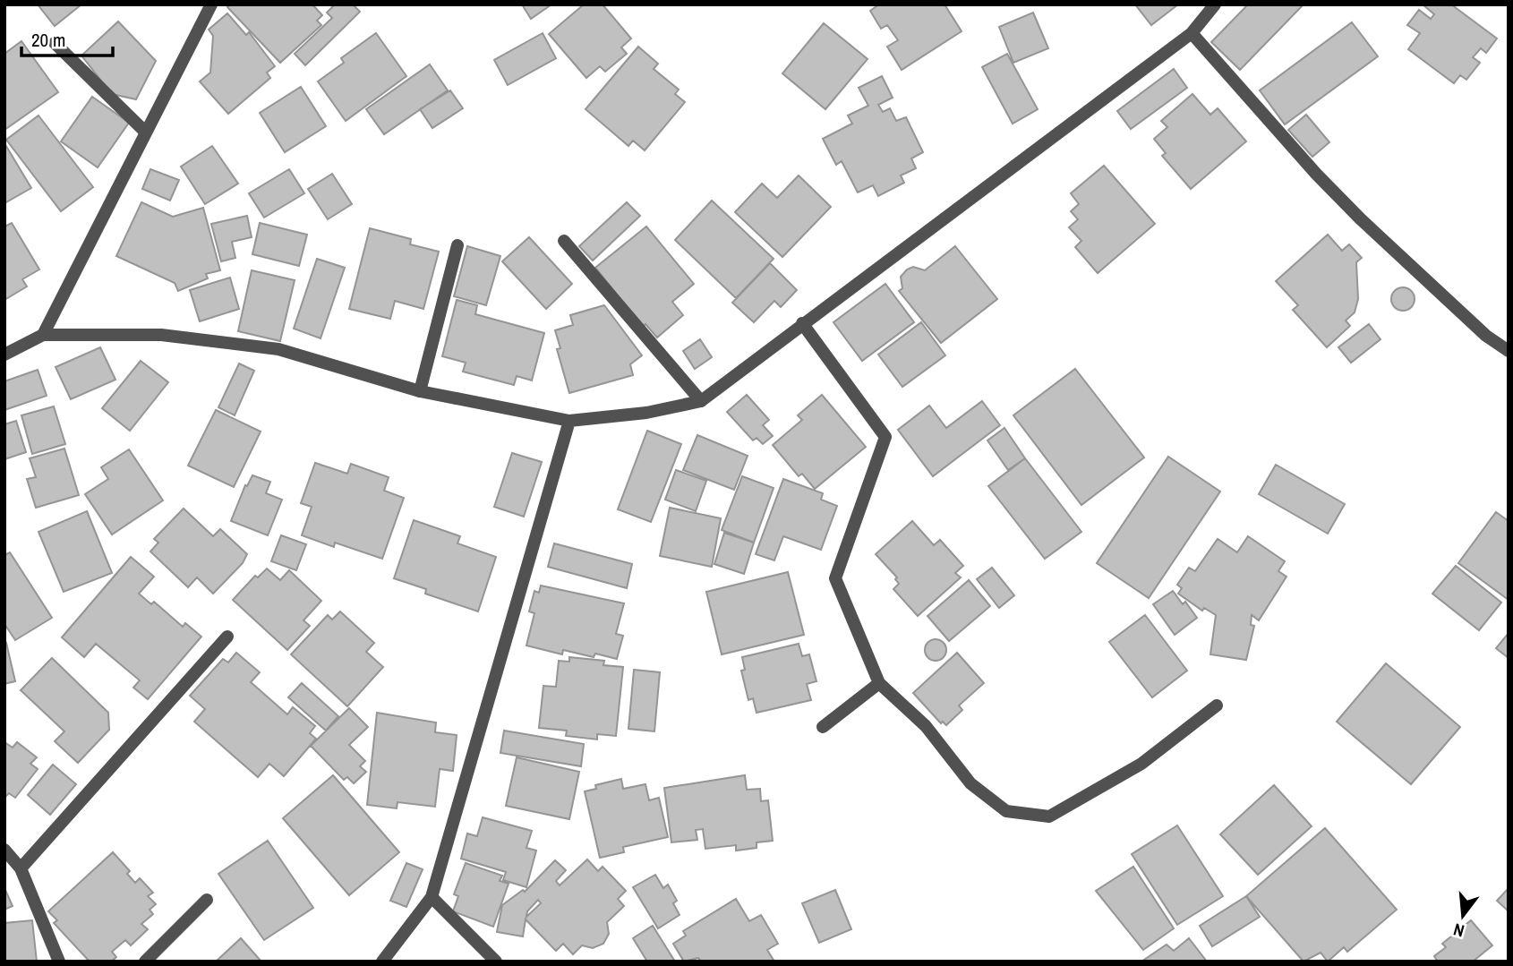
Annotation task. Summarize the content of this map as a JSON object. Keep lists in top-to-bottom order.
{
  "scale_bar": "20 m",
  "north": "bottom"
}
